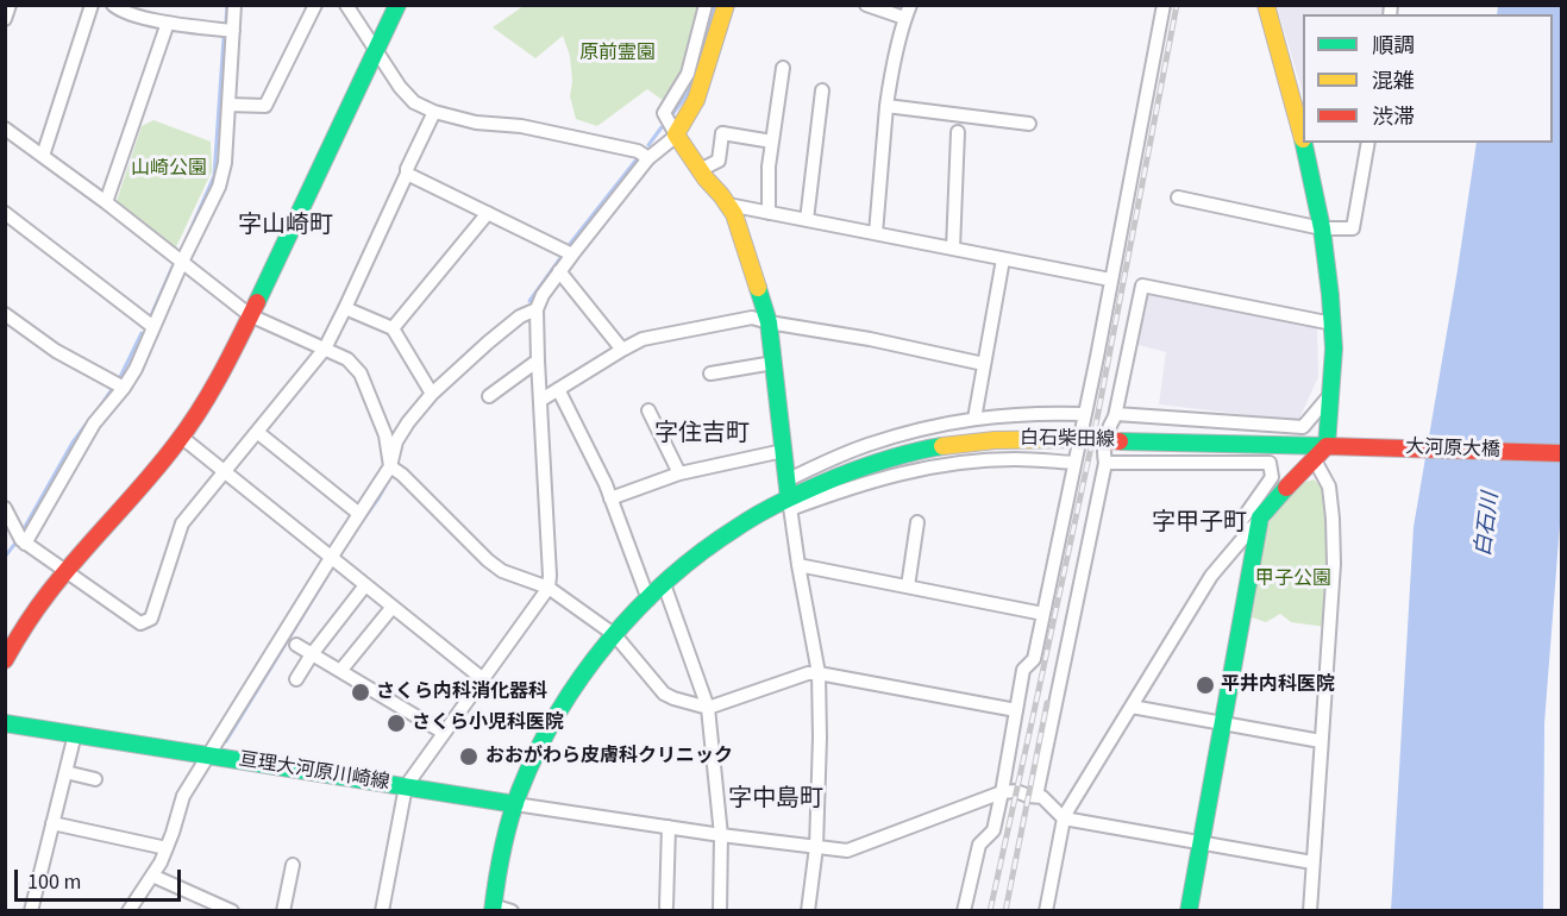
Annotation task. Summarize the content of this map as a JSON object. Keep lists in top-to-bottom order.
{
  "streets": {
    "main road": ["白石柴田線", "大河原大橋", "亘理大河原川崎線"]
  },
  "crossings": [
    ["白石柴田線", "大河原大橋"],
    ["白石柴田線", "亘理大河原川崎線"]
  ],
  "districts": [
    "字山崎町",
    "字住吉町",
    "字甲子町",
    "字中島町"
  ],
  "water": ["白石川"],
  "parks": ["原前霊園", "山崎公園", "甲子公園"],
  "places": [
    "平井内科医院",
    "さくら内科消化器科",
    "さくら小児科医院",
    "おおがわら皮膚科クリニック"
  ],
  "legend": ["順調", "混雑", "渋滞"],
  "scale_bar": "100 m"
}
